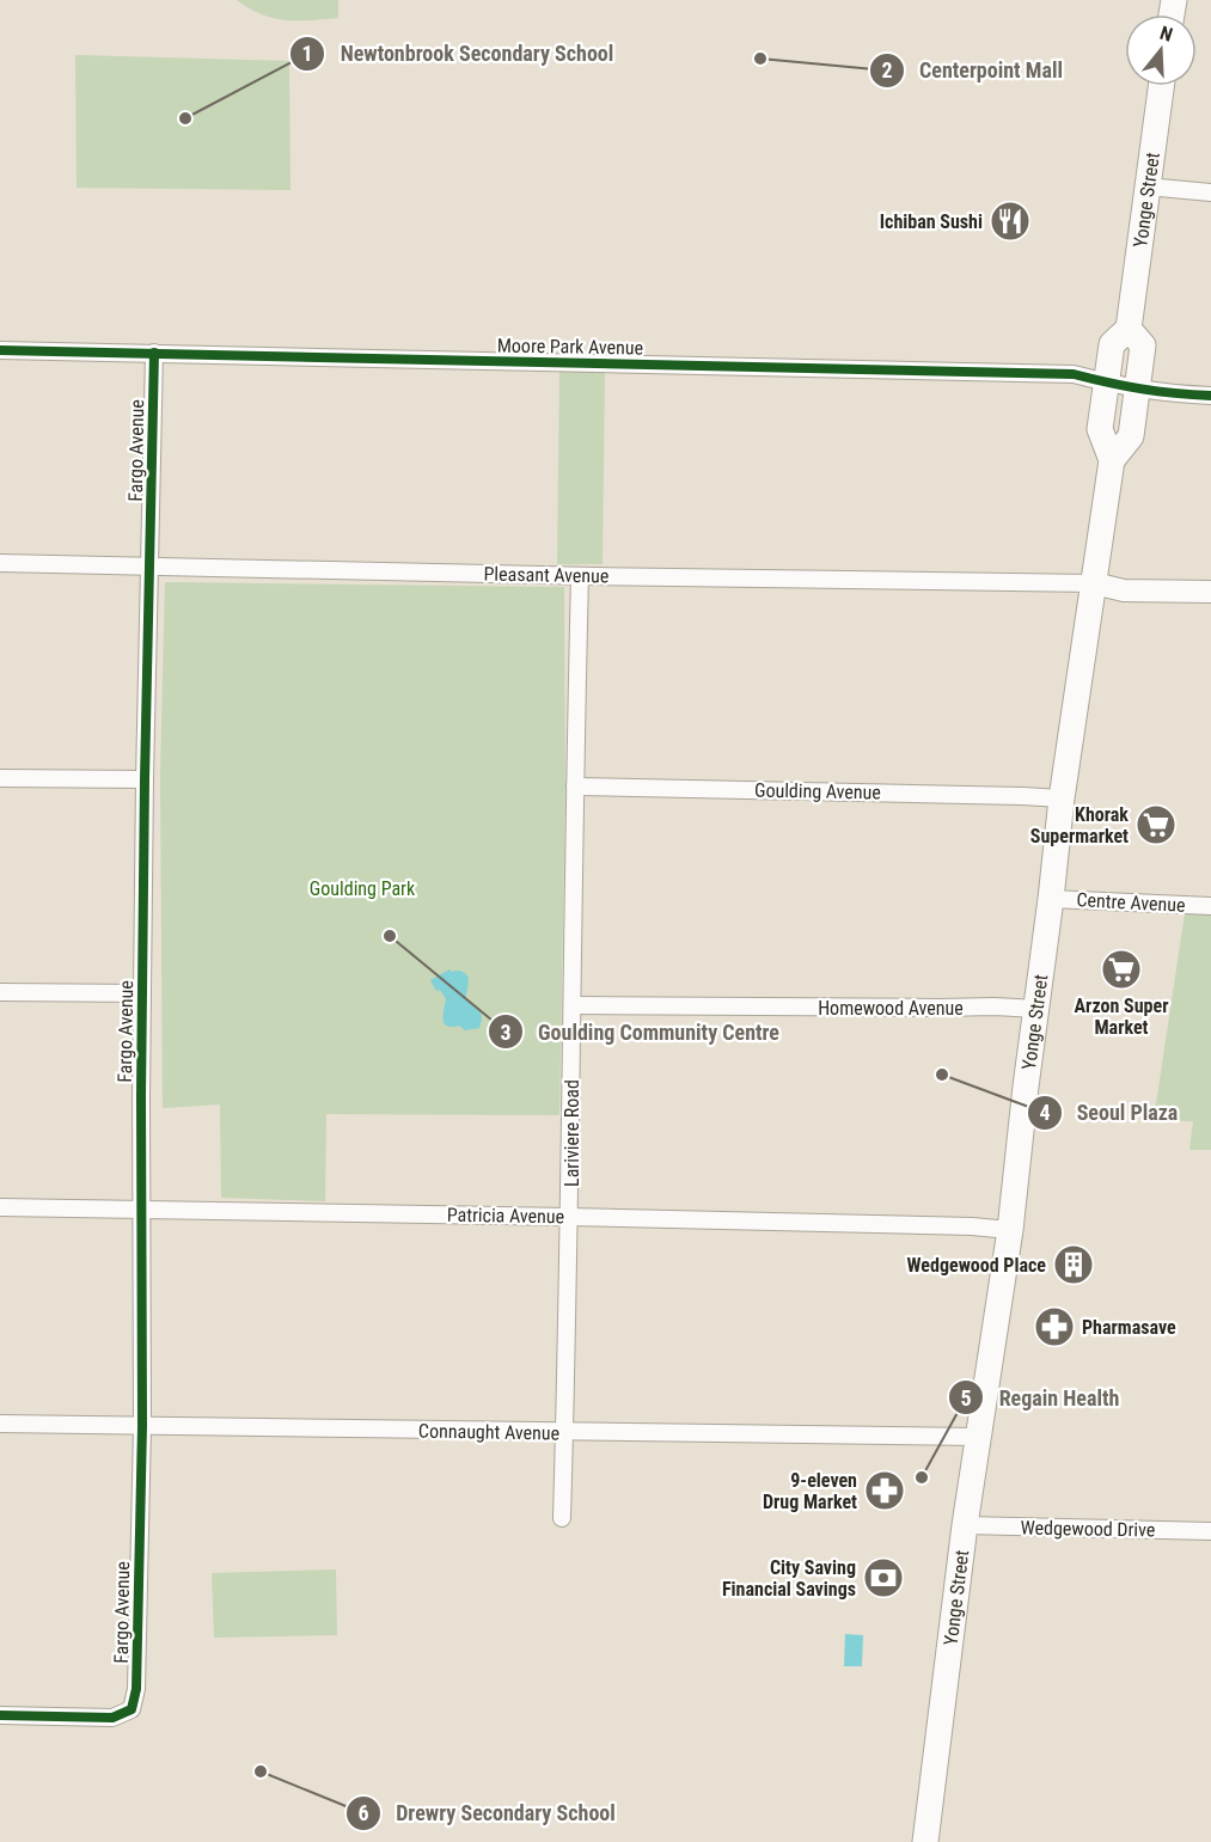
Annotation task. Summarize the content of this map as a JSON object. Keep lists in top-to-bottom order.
{
  "streets": {
    "main road": ["Yonge Street"],
    "street": [
      "Moore Park Avenue",
      "Fargo Avenue",
      "Pleasant Avenue",
      "Goulding Avenue",
      "Centre Avenue",
      "Homewood Avenue",
      "Lariviere Road",
      "Patricia Avenue",
      "Connaught Avenue",
      "Wedgewood Drive"
    ]
  },
  "crossings": [
    ["Yonge Street", "Moore Park Avenue"],
    ["Yonge Street", "Pleasant Avenue"],
    ["Yonge Street", "Goulding Avenue"],
    ["Yonge Street", "Centre Avenue"],
    ["Yonge Street", "Homewood Avenue"],
    ["Yonge Street", "Patricia Avenue"],
    ["Yonge Street", "Connaught Avenue"],
    ["Yonge Street", "Wedgewood Drive"],
    ["Moore Park Avenue", "Fargo Avenue"],
    ["Fargo Avenue", "Pleasant Avenue"],
    ["Fargo Avenue", "Patricia Avenue"],
    ["Fargo Avenue", "Connaught Avenue"],
    ["Pleasant Avenue", "Lariviere Road"],
    ["Goulding Avenue", "Lariviere Road"],
    ["Homewood Avenue", "Lariviere Road"],
    ["Lariviere Road", "Patricia Avenue"],
    ["Lariviere Road", "Connaught Avenue"]
  ],
  "parks": ["Goulding Park"],
  "places": {
    "other": [
      "Centerpoint Mall",
      "Newtonbrook Secondary School",
      "Goulding Community Centre",
      "Seoul Plaza",
      "Regain Health",
      "Drewry Secondary School"
    ],
    "restaurant": ["Ichiban Sushi"],
    "supermarket": ["Khorak Supermarket", "Arzon Super Market"],
    "building": ["Wedgewood Place"],
    "pharmacy": ["Pharmasave", "9-eleven Drug Market"],
    "bank": ["City Saving Financial Savings"]
  },
  "north": "top"
}
